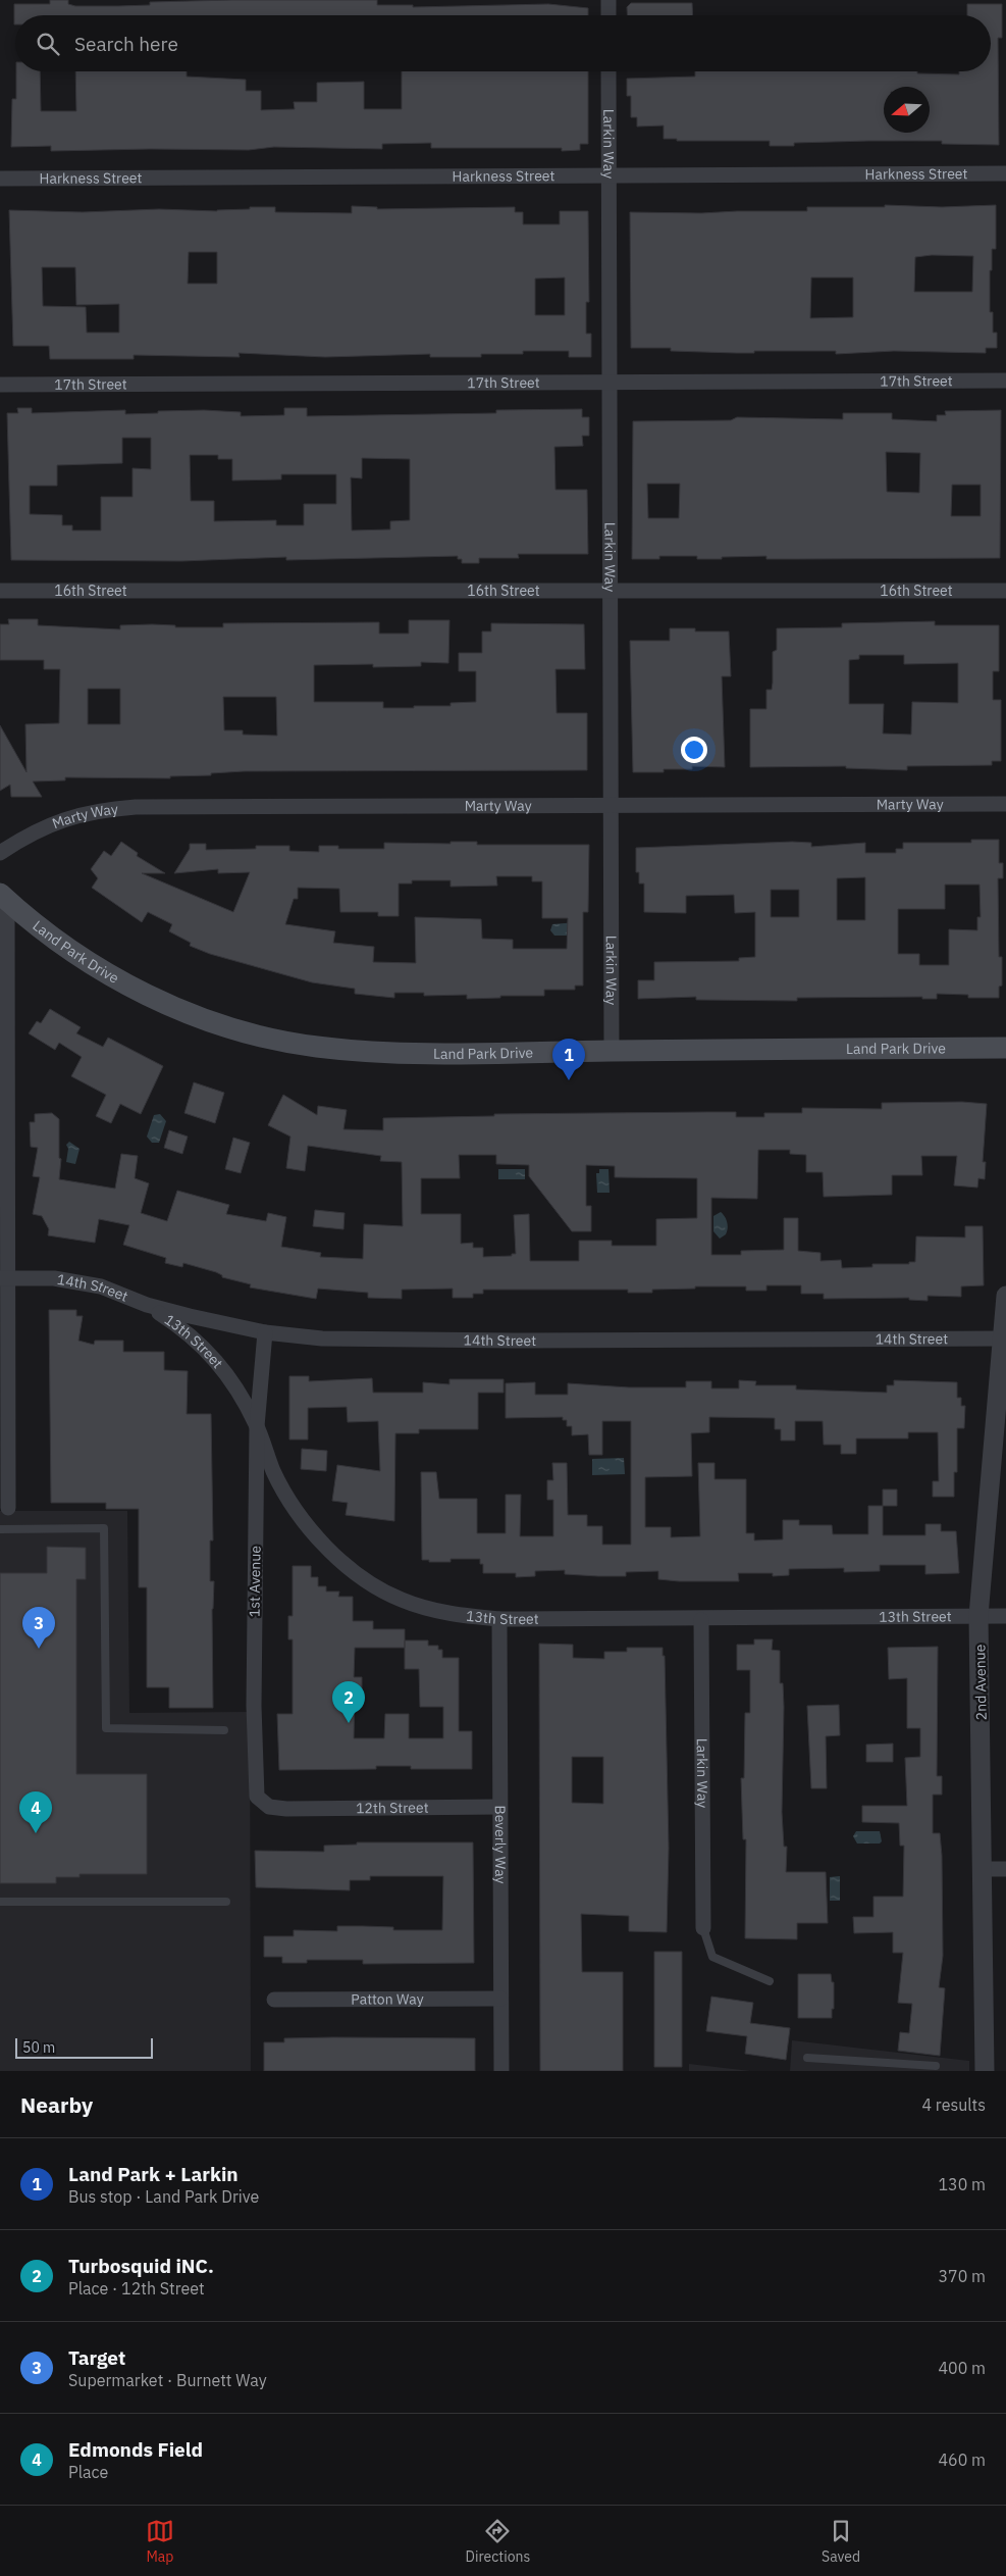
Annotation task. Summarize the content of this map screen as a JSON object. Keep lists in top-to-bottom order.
{
  "streets": {
    "main road": ["Land Park Drive"],
    "street": [
      "Larkin Way",
      "Harkness Street",
      "17th Street",
      "16th Street",
      "Marty Way",
      "14th Street",
      "13th Street",
      "1st Avenue",
      "2nd Avenue",
      "12th Street",
      "Beverly Way",
      "Patton Way"
    ]
  },
  "crossings": [
    ["Larkin Way", "Harkness Street"],
    ["Larkin Way", "17th Street"],
    ["Larkin Way", "16th Street"],
    ["Larkin Way", "Marty Way"],
    ["Larkin Way", "Land Park Drive"],
    ["Larkin Way", "13th Street"],
    ["14th Street", "13th Street"],
    ["14th Street", "1st Avenue"],
    ["14th Street", "2nd Avenue"],
    ["13th Street", "1st Avenue"],
    ["13th Street", "2nd Avenue"],
    ["13th Street", "Beverly Way"],
    ["1st Avenue", "12th Street"],
    ["12th Street", "Beverly Way"],
    ["Beverly Way", "Patton Way"]
  ],
  "scale_bar": "50 m",
  "north": "left",
  "page": {
    "search": "Search here",
    "pins": [
      "1",
      "3",
      "2",
      "4"
    ],
    "scale": "50 m",
    "heading": ["Nearby", "4 results"],
    "list": [
      {
        "mark": "1",
        "name": "Land Park + Larkin",
        "note": "Bus stop · Land Park Drive",
        "value": "130 m"
      },
      {
        "mark": "2",
        "name": "Turbosquid iNC.",
        "note": "Place · 12th Street",
        "value": "370 m"
      },
      {
        "mark": "3",
        "name": "Target",
        "note": "Supermarket · Burnett Way",
        "value": "400 m"
      },
      {
        "mark": "4",
        "name": "Edmonds Field",
        "note": "Place",
        "value": "460 m"
      }
    ],
    "nav": ["Map", "Directions", "Saved"]
  }
}
